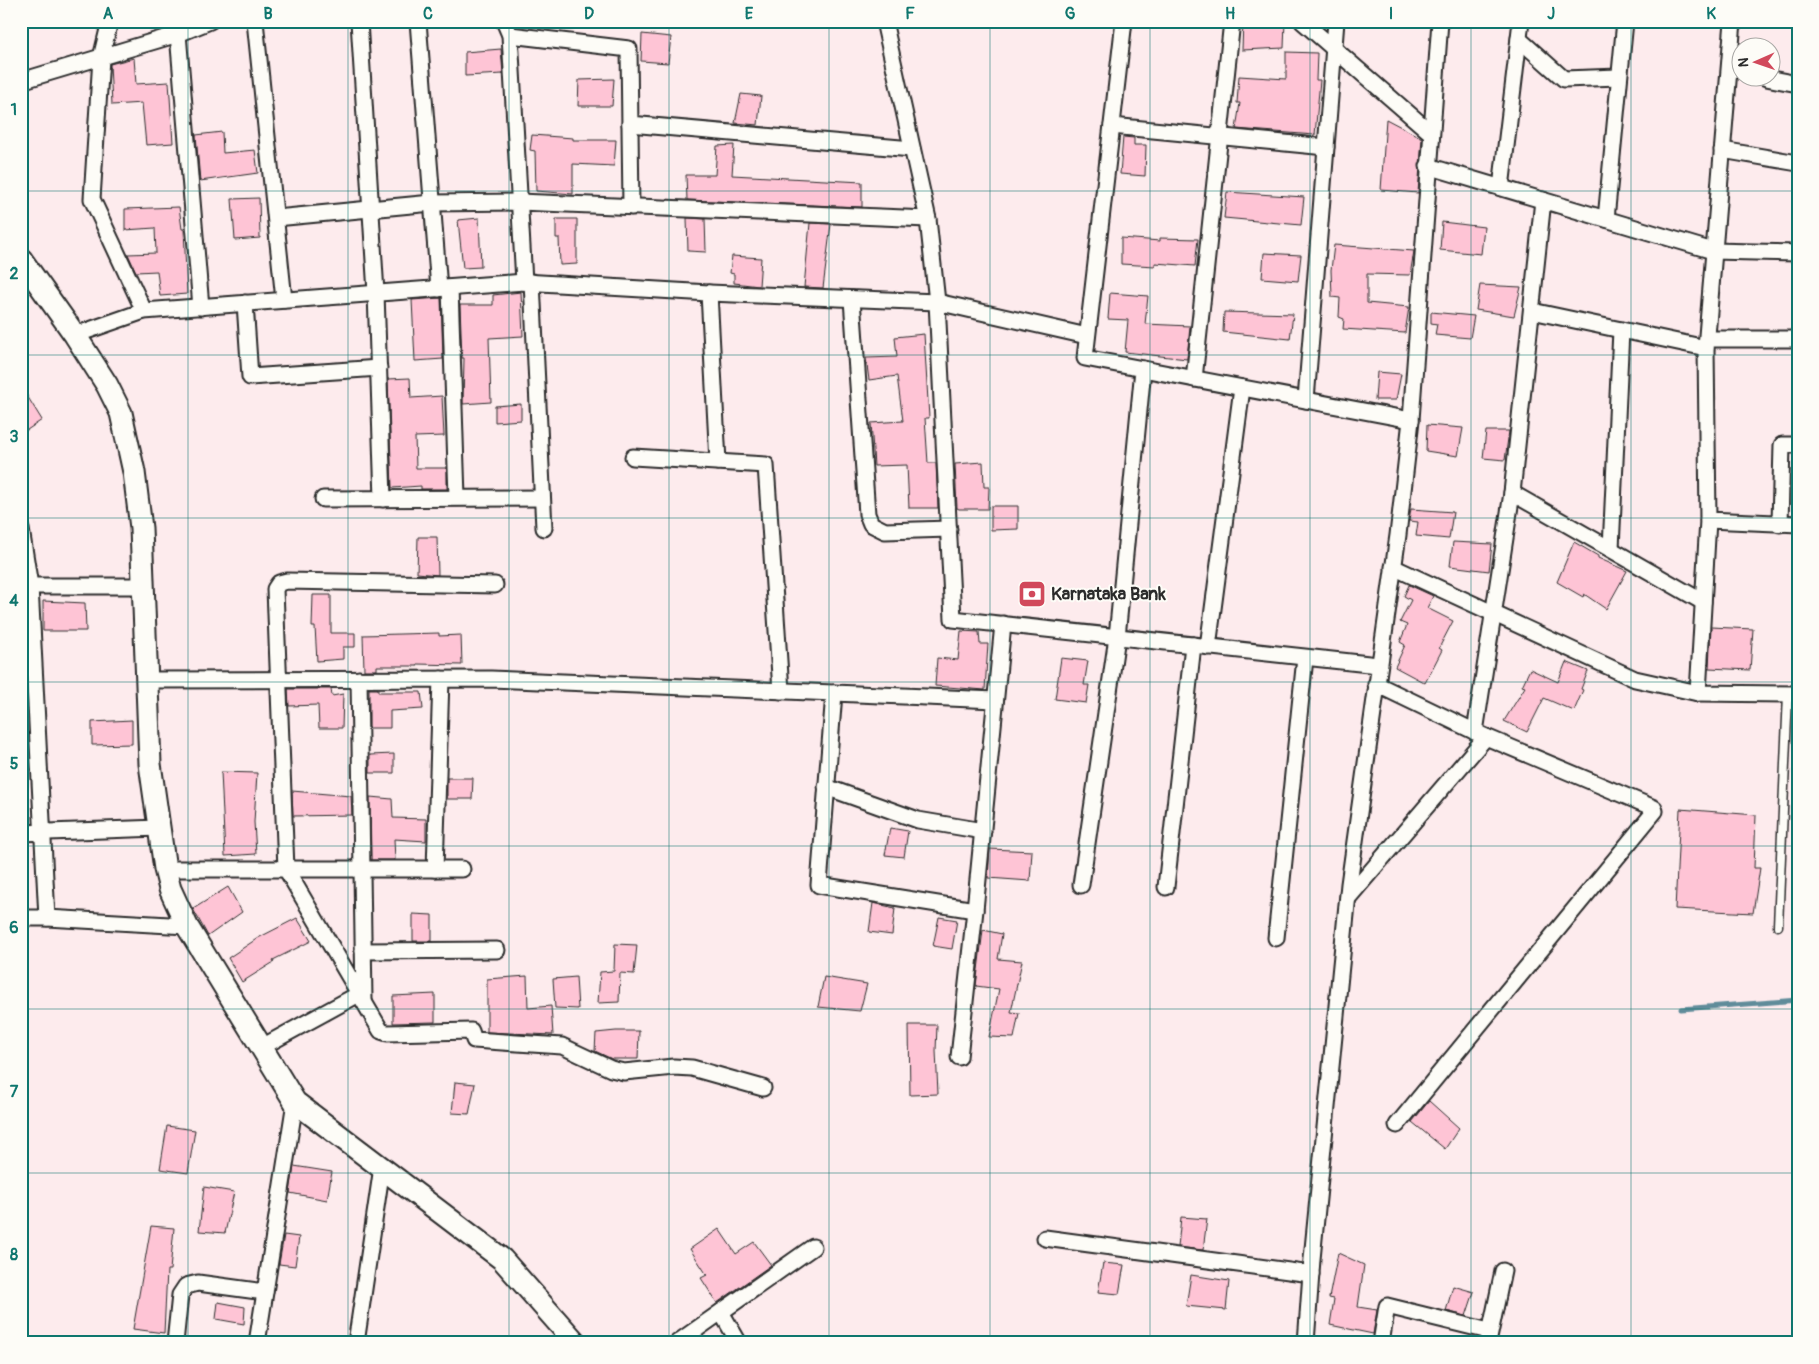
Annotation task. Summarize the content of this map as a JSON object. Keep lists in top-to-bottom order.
{
  "places": {
    "bank": ["Karnataka Bank"]
  },
  "north": "left",
  "grid": {
    "columns": [
      "A",
      "B",
      "C",
      "D",
      "E",
      "F",
      "G",
      "H",
      "I",
      "J",
      "K"
    ],
    "rows": [
      "1",
      "2",
      "3",
      "4",
      "5",
      "6",
      "7",
      "8"
    ]
  }
}
